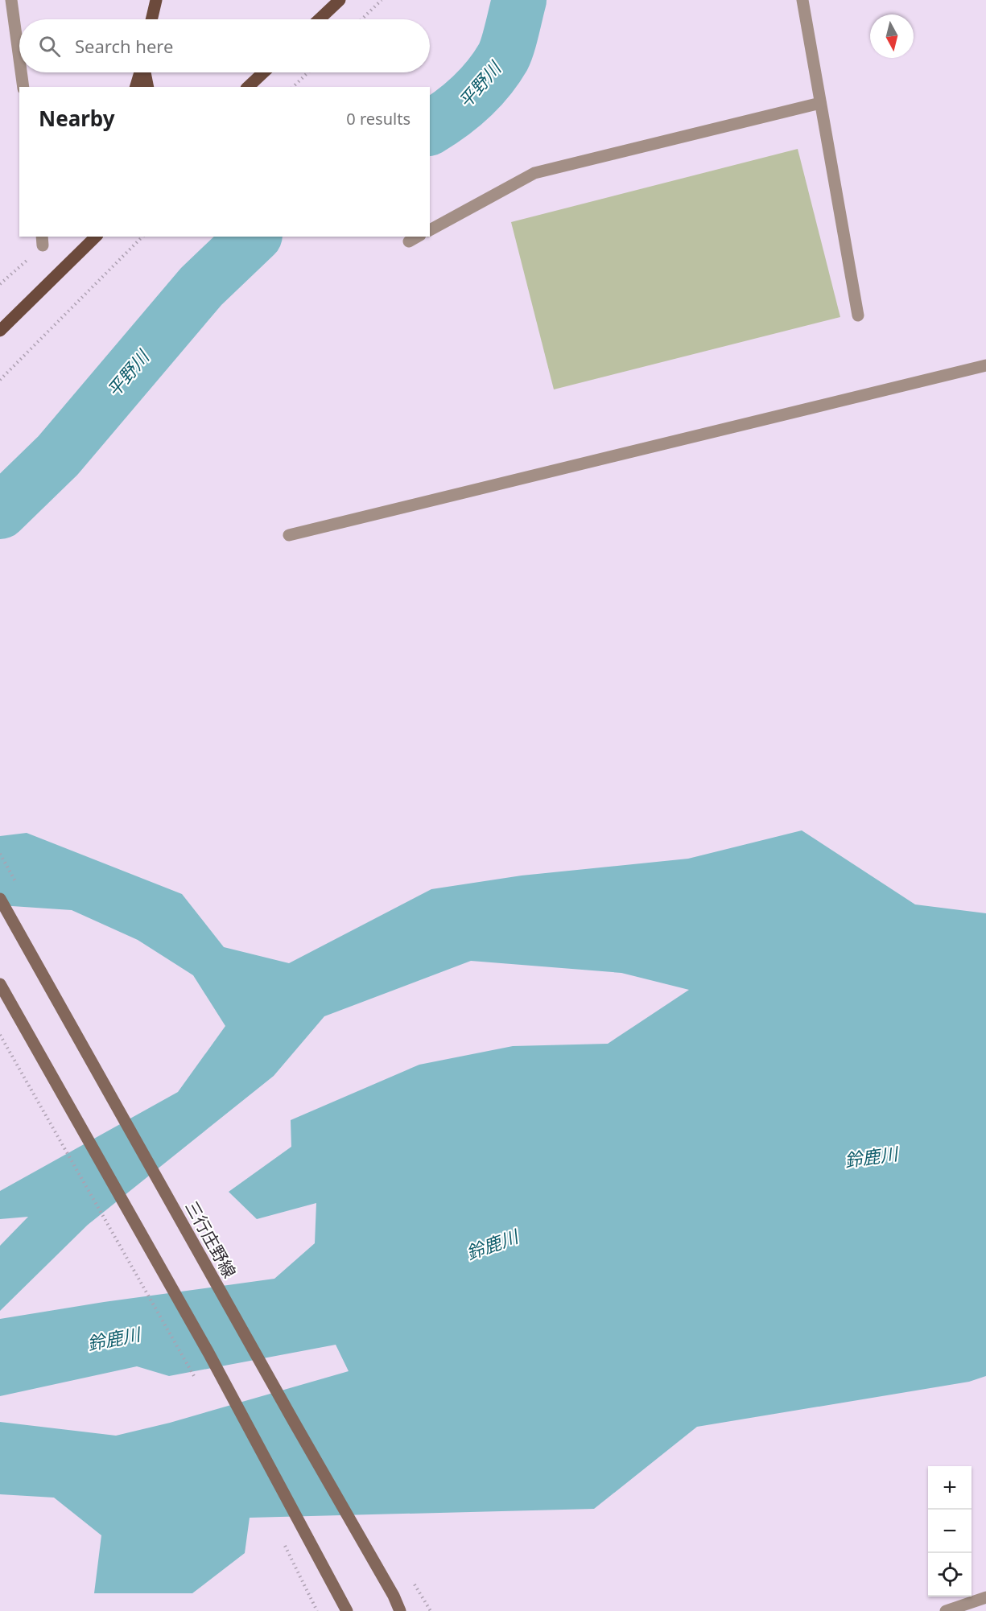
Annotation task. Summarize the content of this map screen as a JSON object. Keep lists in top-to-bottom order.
{
  "streets": {
    "main road": ["三行庄野線"]
  },
  "water": ["平野川", "鈴鹿川"],
  "north": "bottom",
  "page": {
    "search": "Search here",
    "heading": ["Nearby", "0 results"],
    "map_buttons": ["+", "−"]
  }
}
